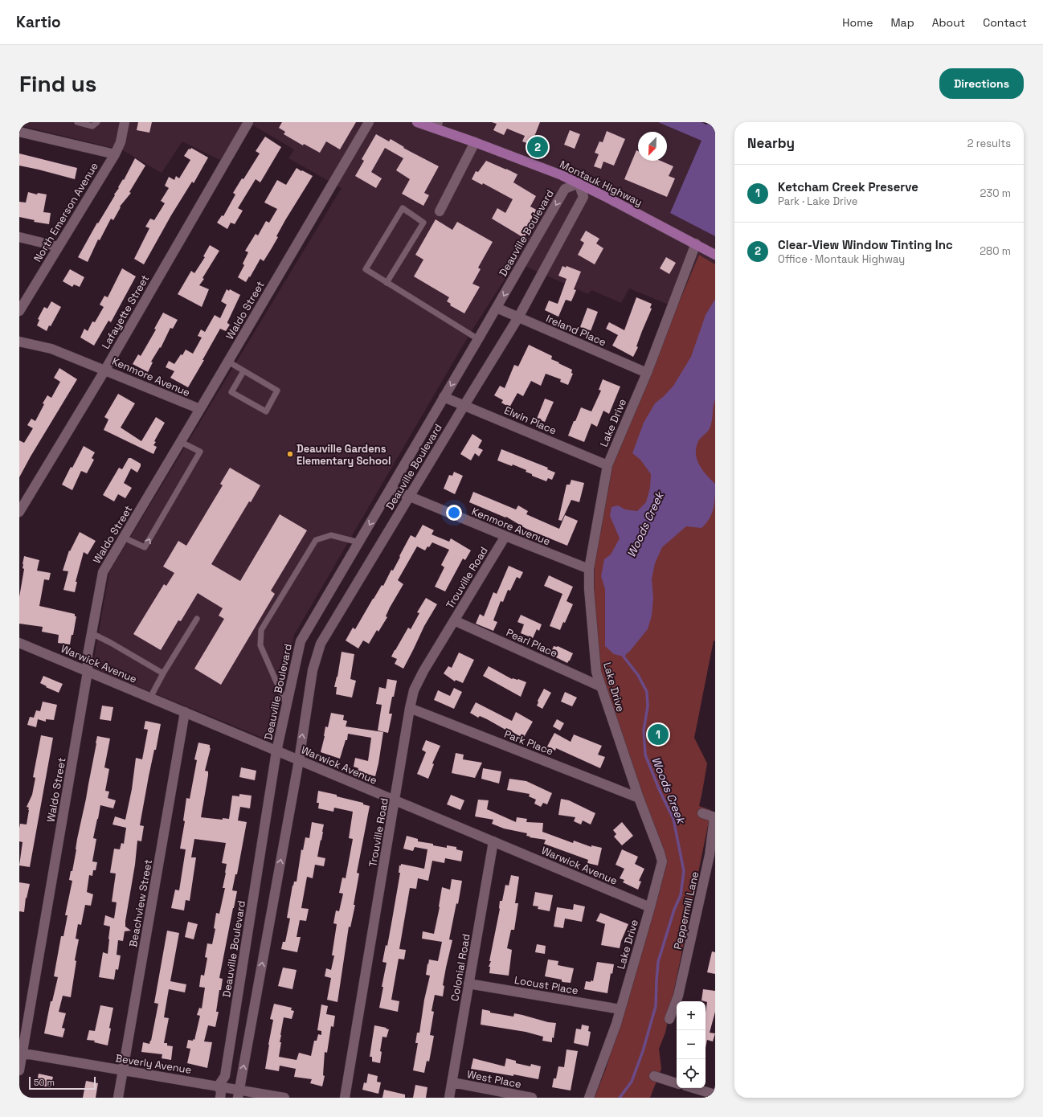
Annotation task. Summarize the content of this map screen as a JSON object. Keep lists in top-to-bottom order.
{
  "streets": {
    "main road": ["Montauk Highway"],
    "street": [
      "North Emerson Avenue",
      "Deauville Boulevard",
      "Waldo Street",
      "Lafayette Street",
      "Ireland Place",
      "Kenmore Avenue",
      "Elwin Place",
      "Lake Drive",
      "Trouville Road",
      "Pearl Place",
      "Warwick Avenue",
      "Park Place",
      "Beachview Street",
      "Peppermill Lane",
      "Colonial Road",
      "Locust Place",
      "Beverly Avenue",
      "West Place"
    ]
  },
  "crossings": [
    ["Montauk Highway", "Deauville Boulevard"],
    ["Montauk Highway", "Lake Drive"],
    ["Deauville Boulevard", "Ireland Place"],
    ["Deauville Boulevard", "Kenmore Avenue"],
    ["Deauville Boulevard", "Elwin Place"],
    ["Deauville Boulevard", "Warwick Avenue"],
    ["Deauville Boulevard", "Beverly Avenue"],
    ["Waldo Street", "Kenmore Avenue"],
    ["Waldo Street", "Warwick Avenue"],
    ["Waldo Street", "Beverly Avenue"],
    ["Lafayette Street", "Kenmore Avenue"],
    ["Ireland Place", "Lake Drive"],
    ["Kenmore Avenue", "Lake Drive"],
    ["Kenmore Avenue", "Trouville Road"],
    ["Elwin Place", "Lake Drive"],
    ["Lake Drive", "Pearl Place"],
    ["Lake Drive", "Warwick Avenue"],
    ["Lake Drive", "Park Place"],
    ["Lake Drive", "Locust Place"],
    ["Trouville Road", "Pearl Place"],
    ["Trouville Road", "Warwick Avenue"],
    ["Trouville Road", "Park Place"],
    ["Warwick Avenue", "Beachview Street"],
    ["Warwick Avenue", "Colonial Road"],
    ["Beachview Street", "Beverly Avenue"],
    ["Colonial Road", "Locust Place"],
    ["Colonial Road", "West Place"]
  ],
  "water": ["Woods Creek"],
  "places": ["Deauville Gardens Elementary School"],
  "scale_bar": "50 m",
  "north": "bottom left",
  "page": {
    "header": "Kartio",
    "nav": [
      "Home",
      "Map",
      "About",
      "Contact"
    ],
    "buttons": "Directions",
    "title": "Find us",
    "heading": ["Nearby", "2 results"],
    "pins": ["2", "1"],
    "list": [
      {
        "mark": "1",
        "name": "Ketcham Creek Preserve",
        "note": "Park · Lake Drive",
        "value": "230 m"
      },
      {
        "mark": "2",
        "name": "Clear-View Window Tinting Inc",
        "note": "Office · Montauk Highway",
        "value": "280 m"
      }
    ],
    "map_buttons": ["+", "−"],
    "scale": "50 m"
  }
}
